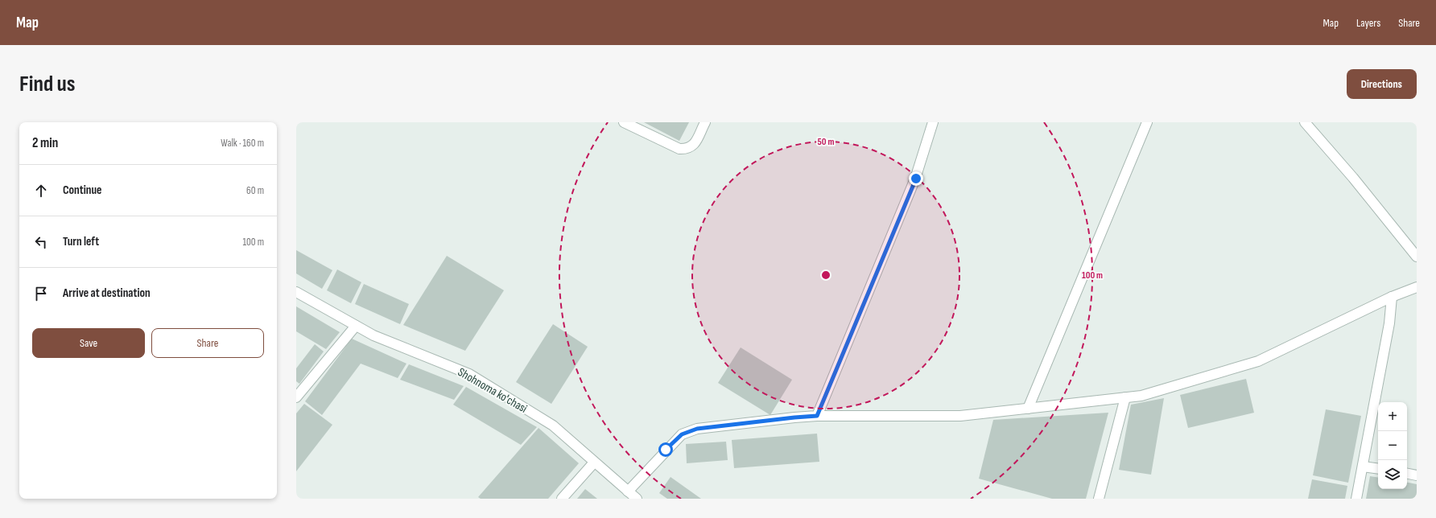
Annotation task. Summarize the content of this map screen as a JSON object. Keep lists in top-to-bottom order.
{
  "streets": {
    "street": ["Shohnoma ko'chasi"]
  },
  "page": {
    "header": "Map",
    "nav": ["Map", "Layers", "Share"],
    "buttons": [
      "Directions",
      ["Save", "Share"]
    ],
    "title": "Find us",
    "heading": ["2 min", "Walk · 160 m"],
    "list": [
      ["Continue", "60 m"],
      ["Turn left", "100 m"],
      "Arrive at destination"
    ],
    "map_buttons": ["+", "−"]
  },
  "rings": ["50 m", "100 m"]
}
